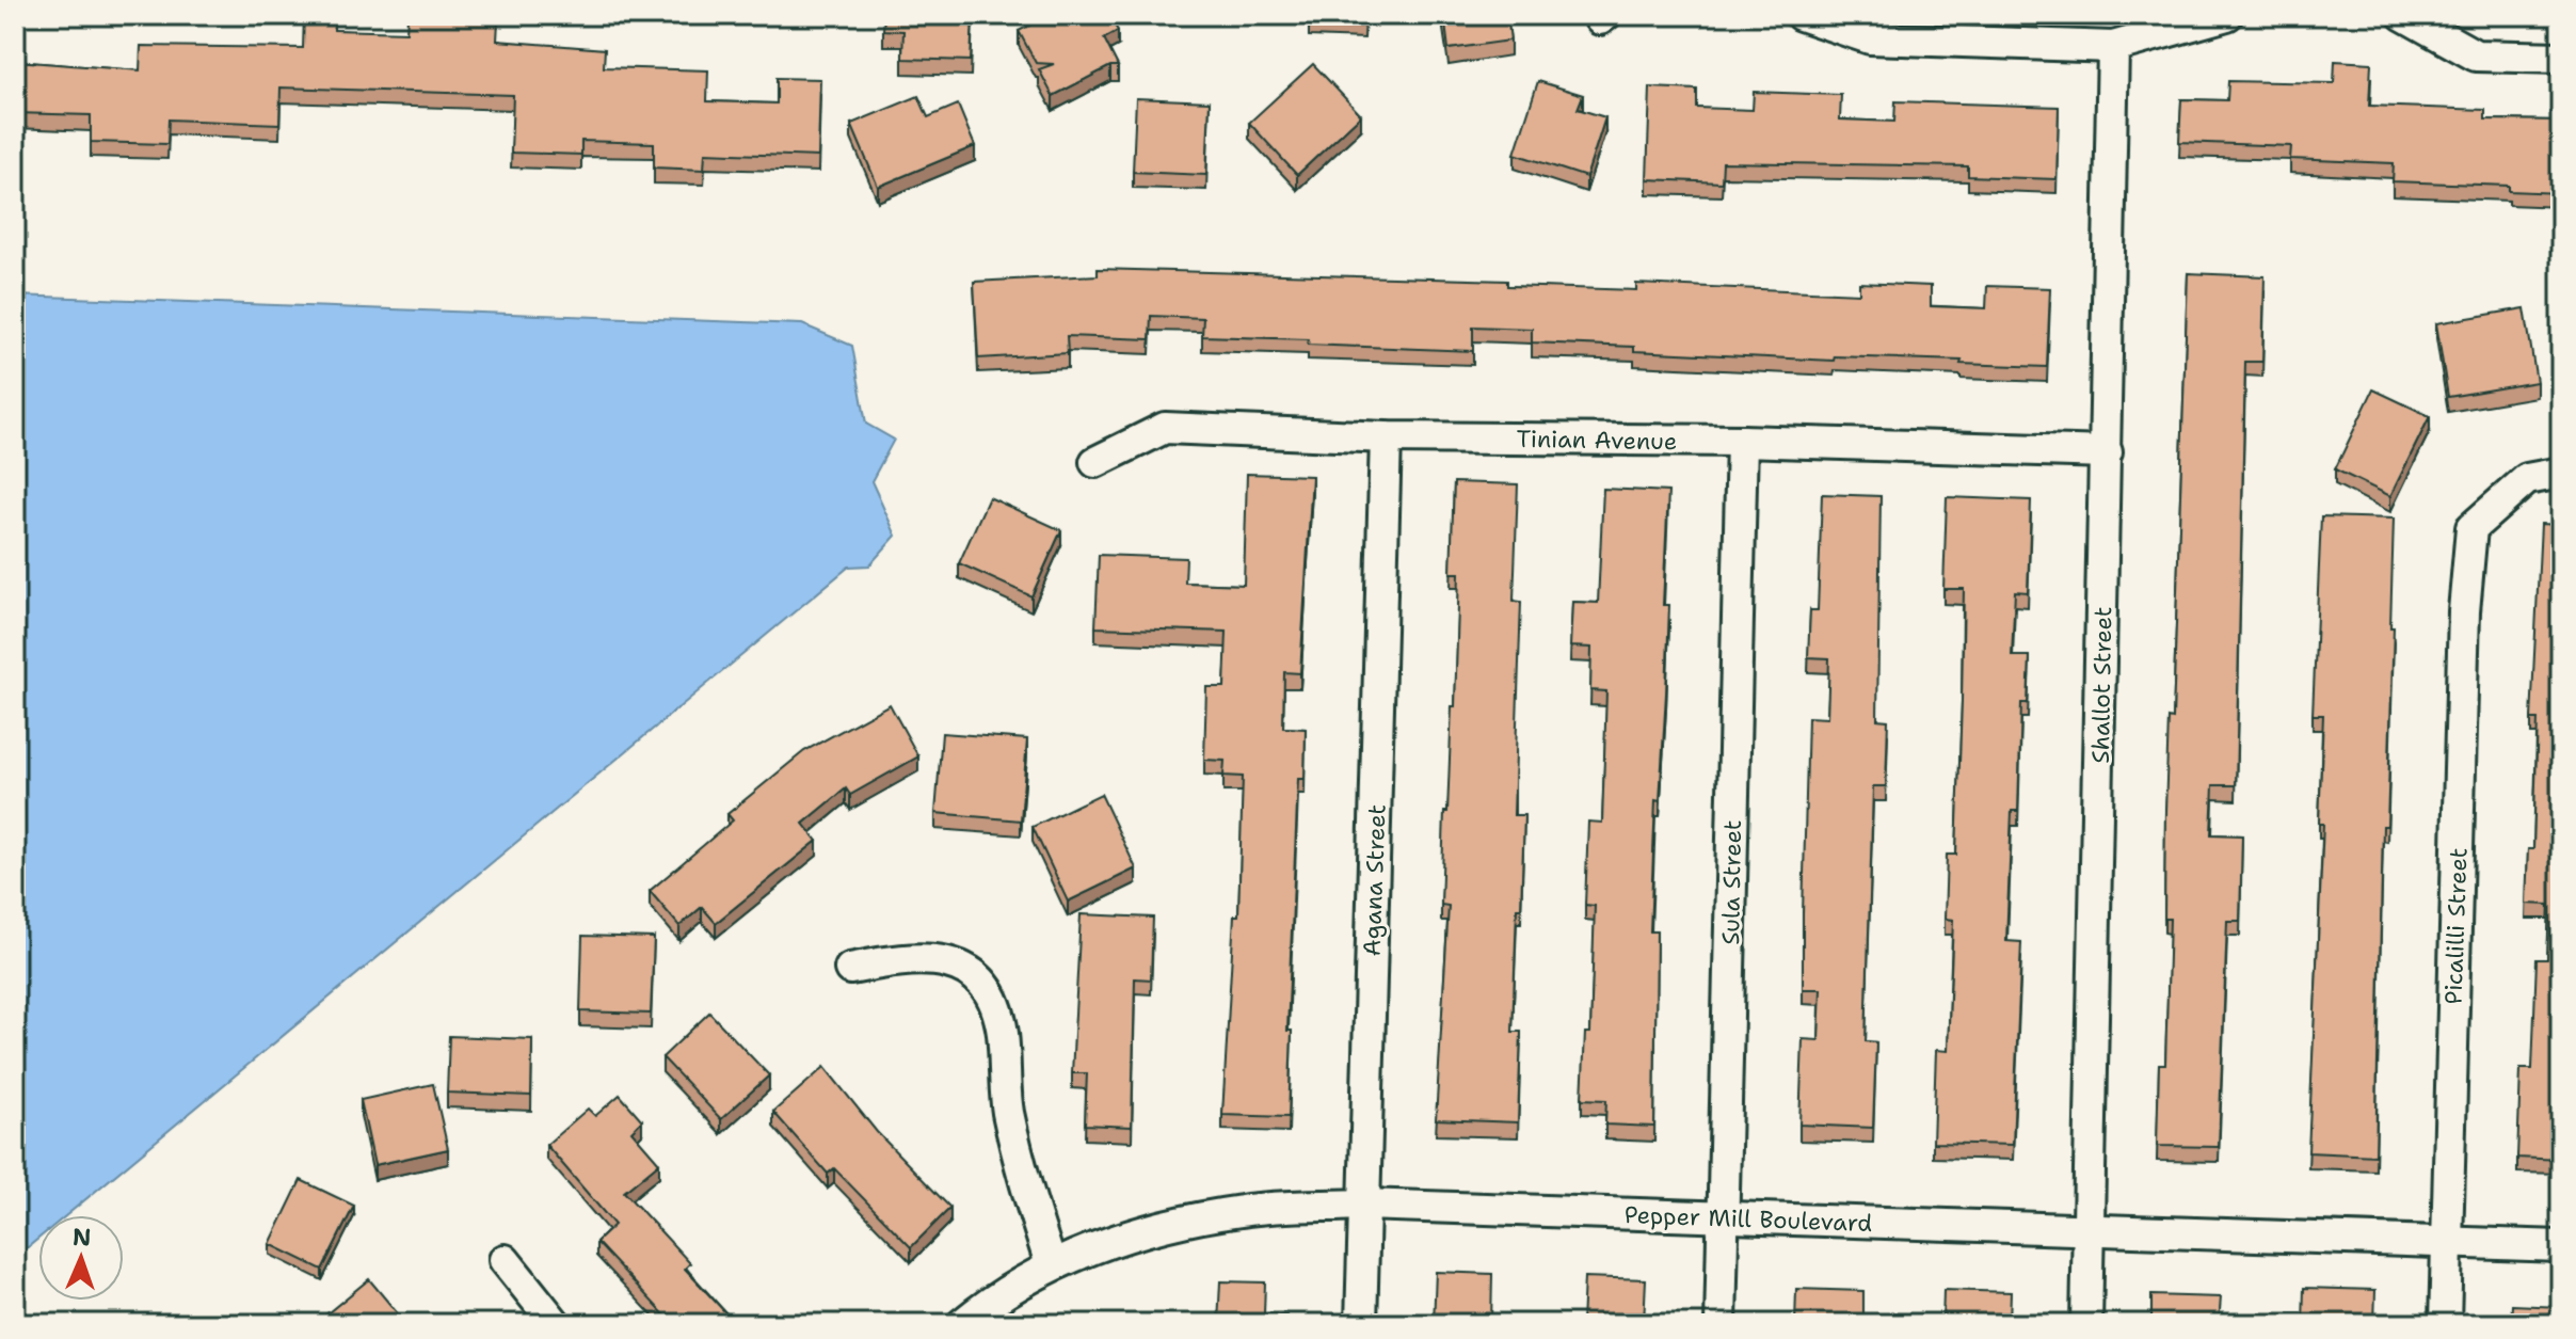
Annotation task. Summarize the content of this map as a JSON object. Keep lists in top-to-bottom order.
{
  "streets": {
    "street": [
      "Tinian Avenue",
      "Shallot Street",
      "Agana Street",
      "Sula Street",
      "Picalilli Street",
      "Pepper Mill Boulevard"
    ]
  },
  "crossings": [
    ["Tinian Avenue", "Shallot Street"],
    ["Tinian Avenue", "Agana Street"],
    ["Tinian Avenue", "Sula Street"],
    ["Shallot Street", "Pepper Mill Boulevard"],
    ["Agana Street", "Pepper Mill Boulevard"],
    ["Sula Street", "Pepper Mill Boulevard"],
    ["Picalilli Street", "Pepper Mill Boulevard"]
  ],
  "north": "top"
}
